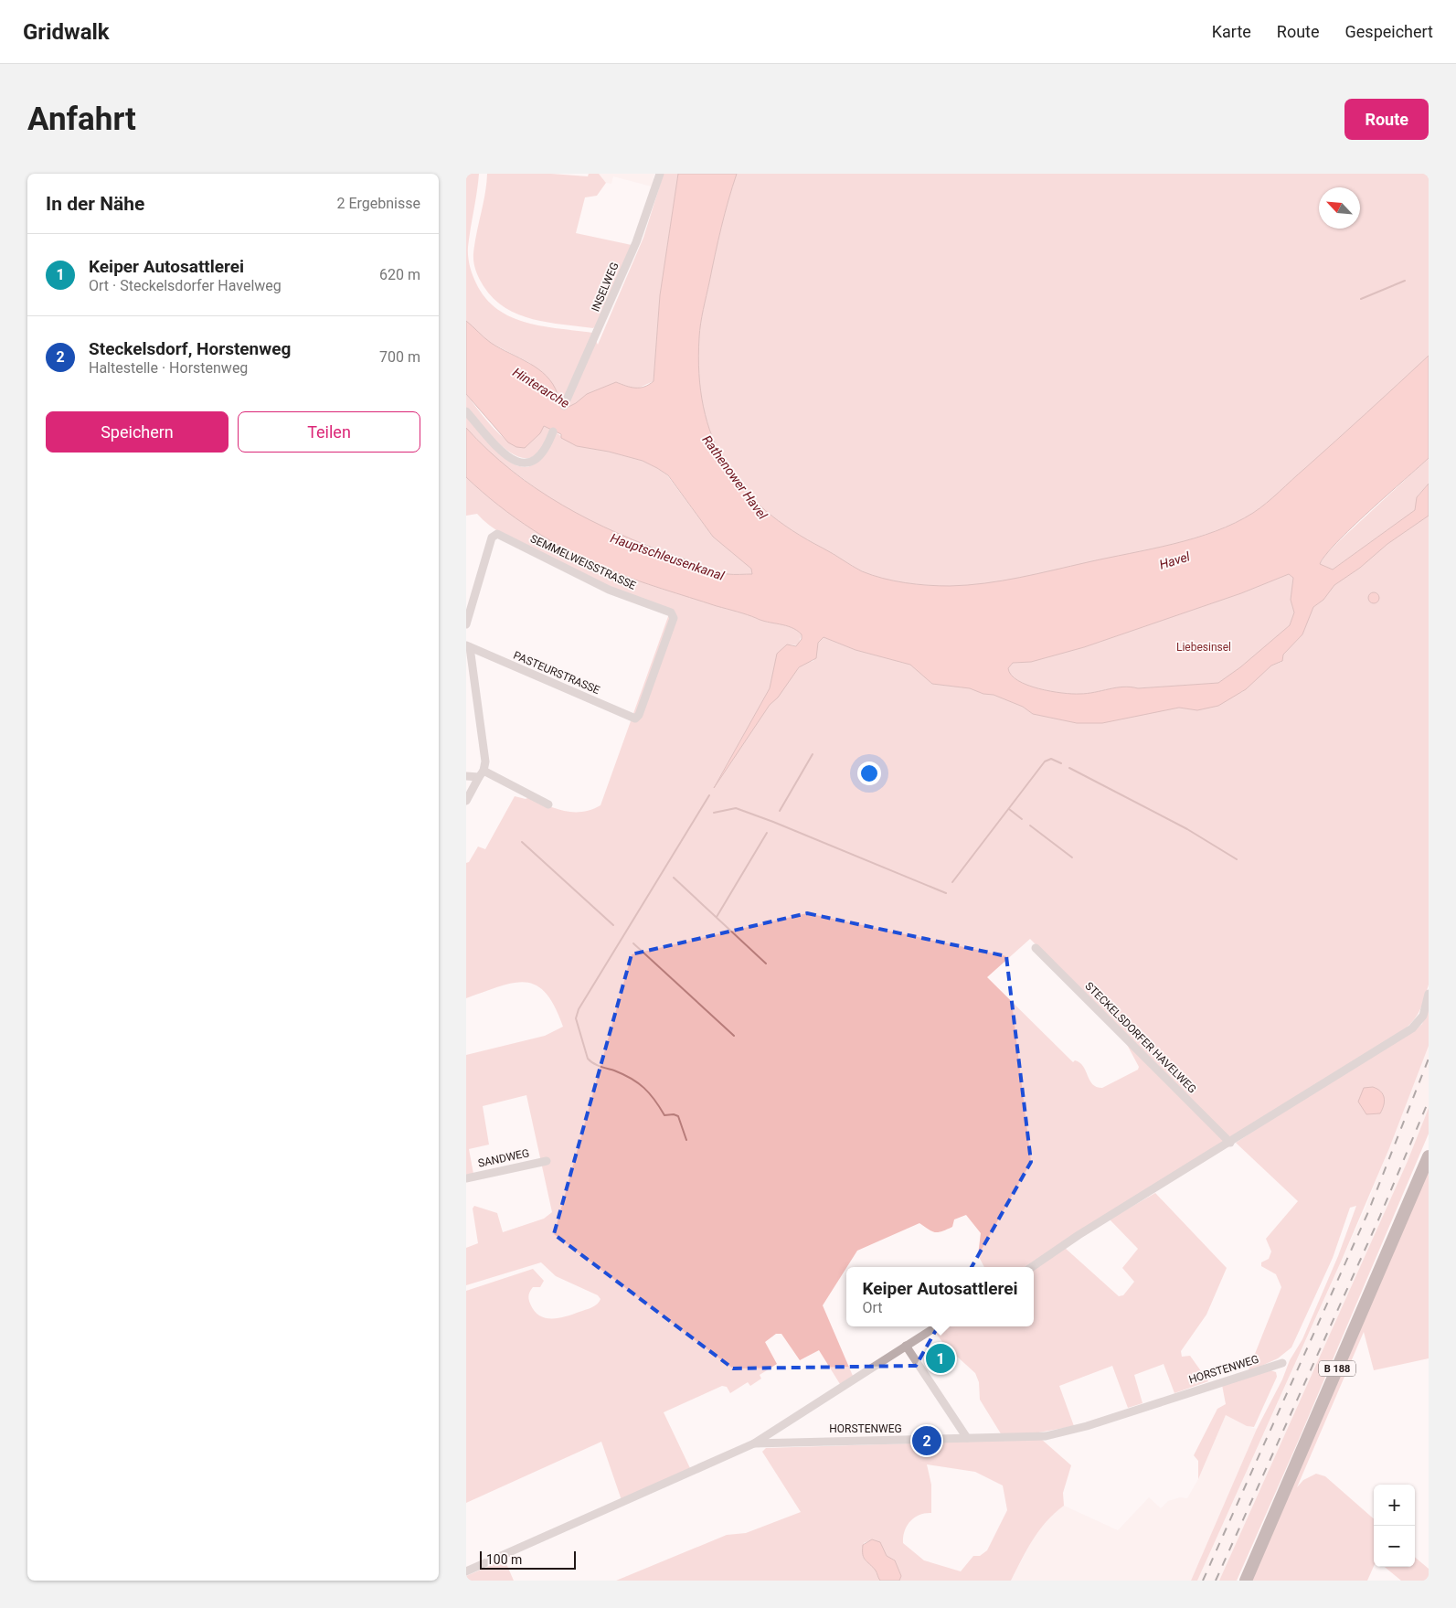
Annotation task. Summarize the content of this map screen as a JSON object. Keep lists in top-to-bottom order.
{
  "streets": {
    "main road": ["B 188"],
    "street": [
      "INSELWEG",
      "SEMMELWEISSTRASSE",
      "PASTEURSTRASSE",
      "STECKELSDORFER HAVELWEG",
      "SANDWEG",
      "HORSTENWEG"
    ]
  },
  "crossings": [
    ["SEMMELWEISSTRASSE", "PASTEURSTRASSE"]
  ],
  "water": [
    "Hinterarche",
    "Rathenower Havel",
    "Hauptschleusenkanal",
    "Havel"
  ],
  "parks": ["Liebesinsel"],
  "scale_bar": "100 m",
  "north": "top left",
  "page": {
    "header": "Gridwalk",
    "nav": ["Karte", "Route", "Gespeichert"],
    "buttons": [
      "Route",
      ["Speichern", "Teilen"]
    ],
    "title": "Anfahrt",
    "heading": ["In der Nähe", "2 Ergebnisse"],
    "list": [
      {
        "mark": "1",
        "name": "Keiper Autosattlerei",
        "note": "Ort · Steckelsdorfer Havelweg",
        "value": "620 m"
      },
      {
        "mark": "2",
        "name": "Steckelsdorf, Horstenweg",
        "note": "Haltestelle · Horstenweg",
        "value": "700 m"
      }
    ],
    "popup": ["Keiper Autosattlerei", "Ort"],
    "pins": ["1", "2"],
    "map_buttons": ["+", "−"],
    "scale": "100 m"
  }
}
